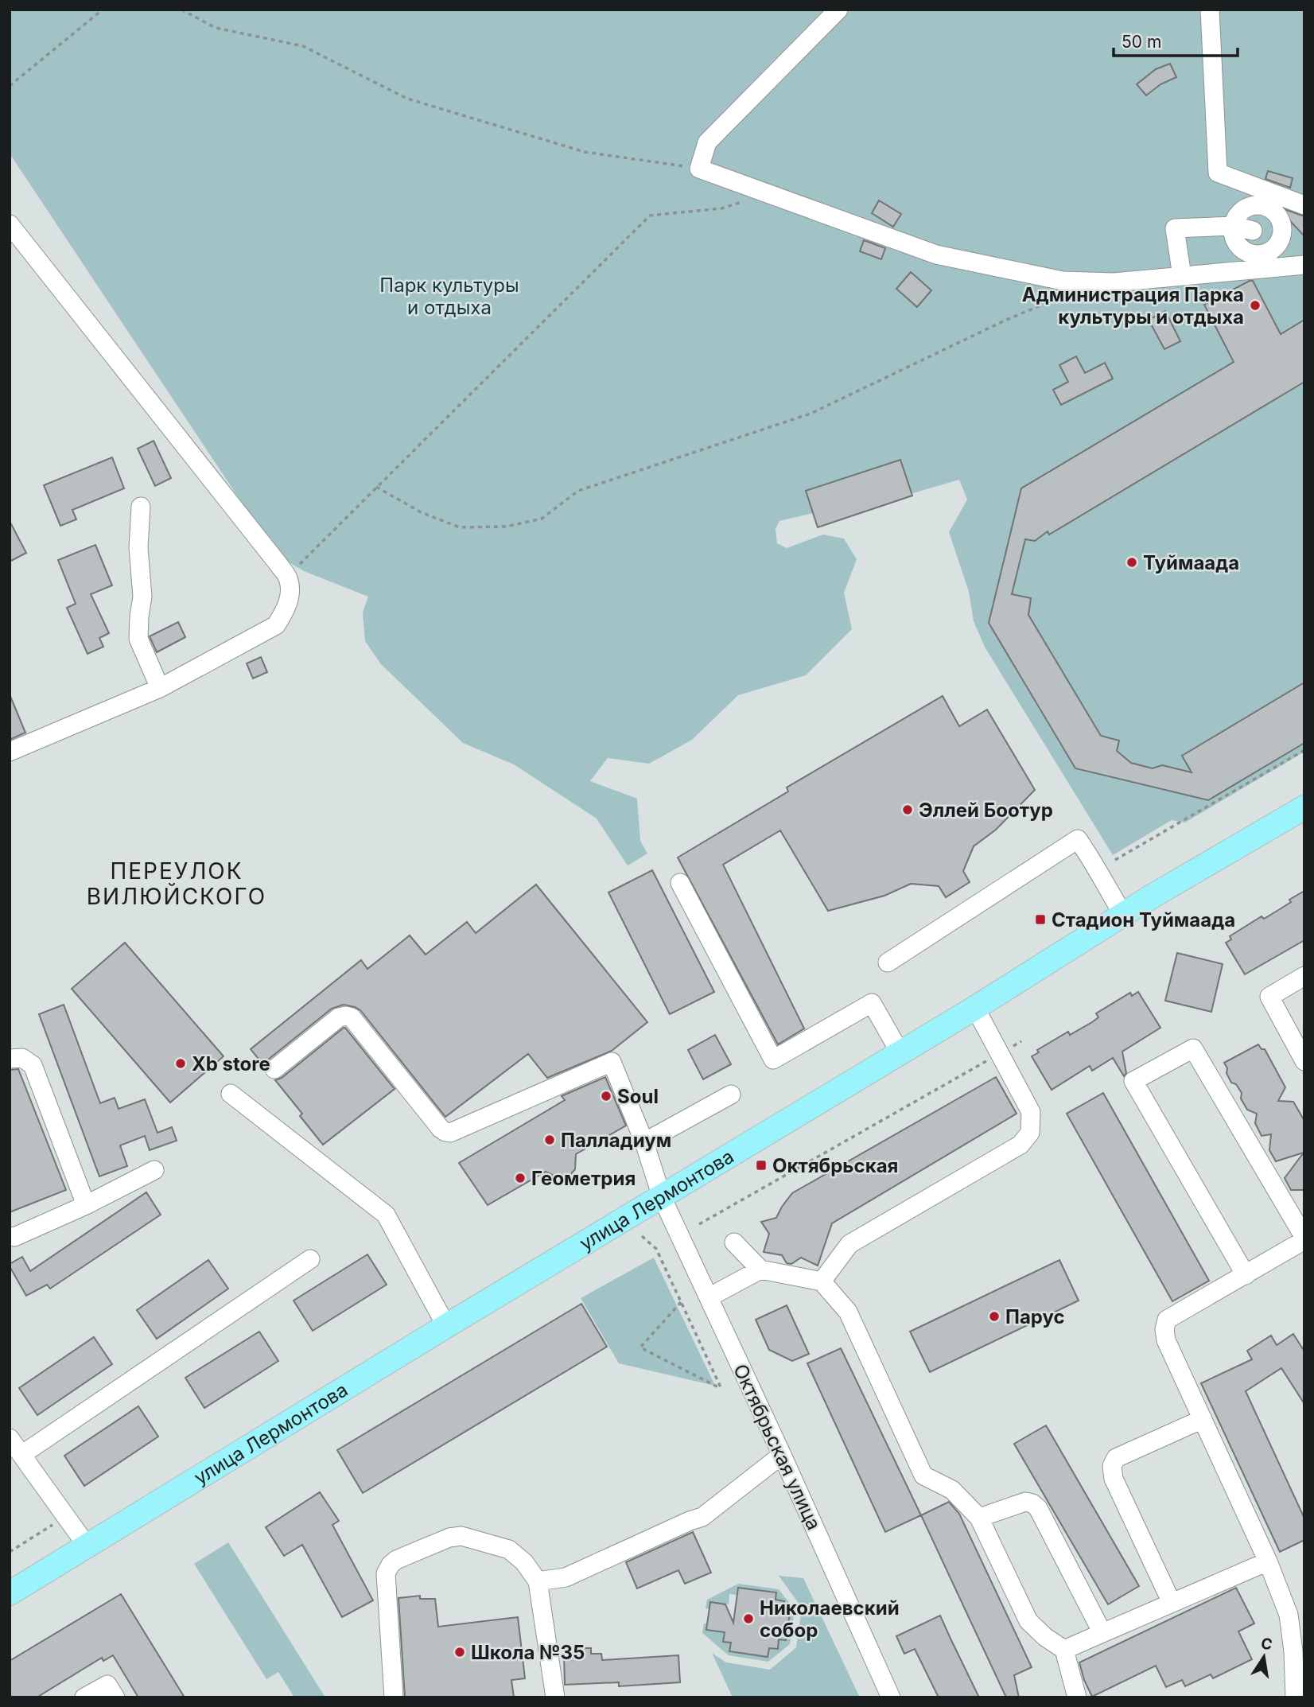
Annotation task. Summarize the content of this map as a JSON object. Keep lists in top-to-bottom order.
{
  "streets": {
    "main road": ["улица Лермонтова"],
    "street": ["Октябрьская улица"]
  },
  "crossings": [
    ["улица Лермонтова", "Октябрьская улица"]
  ],
  "districts": ["ПЕРЕУЛОК ВИЛЮЙСКОГО"],
  "parks": ["Парк культуры и отдыха"],
  "places": {
    "other": [
      "Администрация Парка культуры и отдыха",
      "Туймаада",
      "Эллей Боотур",
      "Xb store",
      "Soul",
      "Палладиум",
      "Геометрия",
      "Парус",
      "Николаевский собор",
      "Школа №35"
    ],
    "transit": ["Стадион Туймаада", "Октябрьская"]
  },
  "scale_bar": "50 m",
  "north": "top"
}
